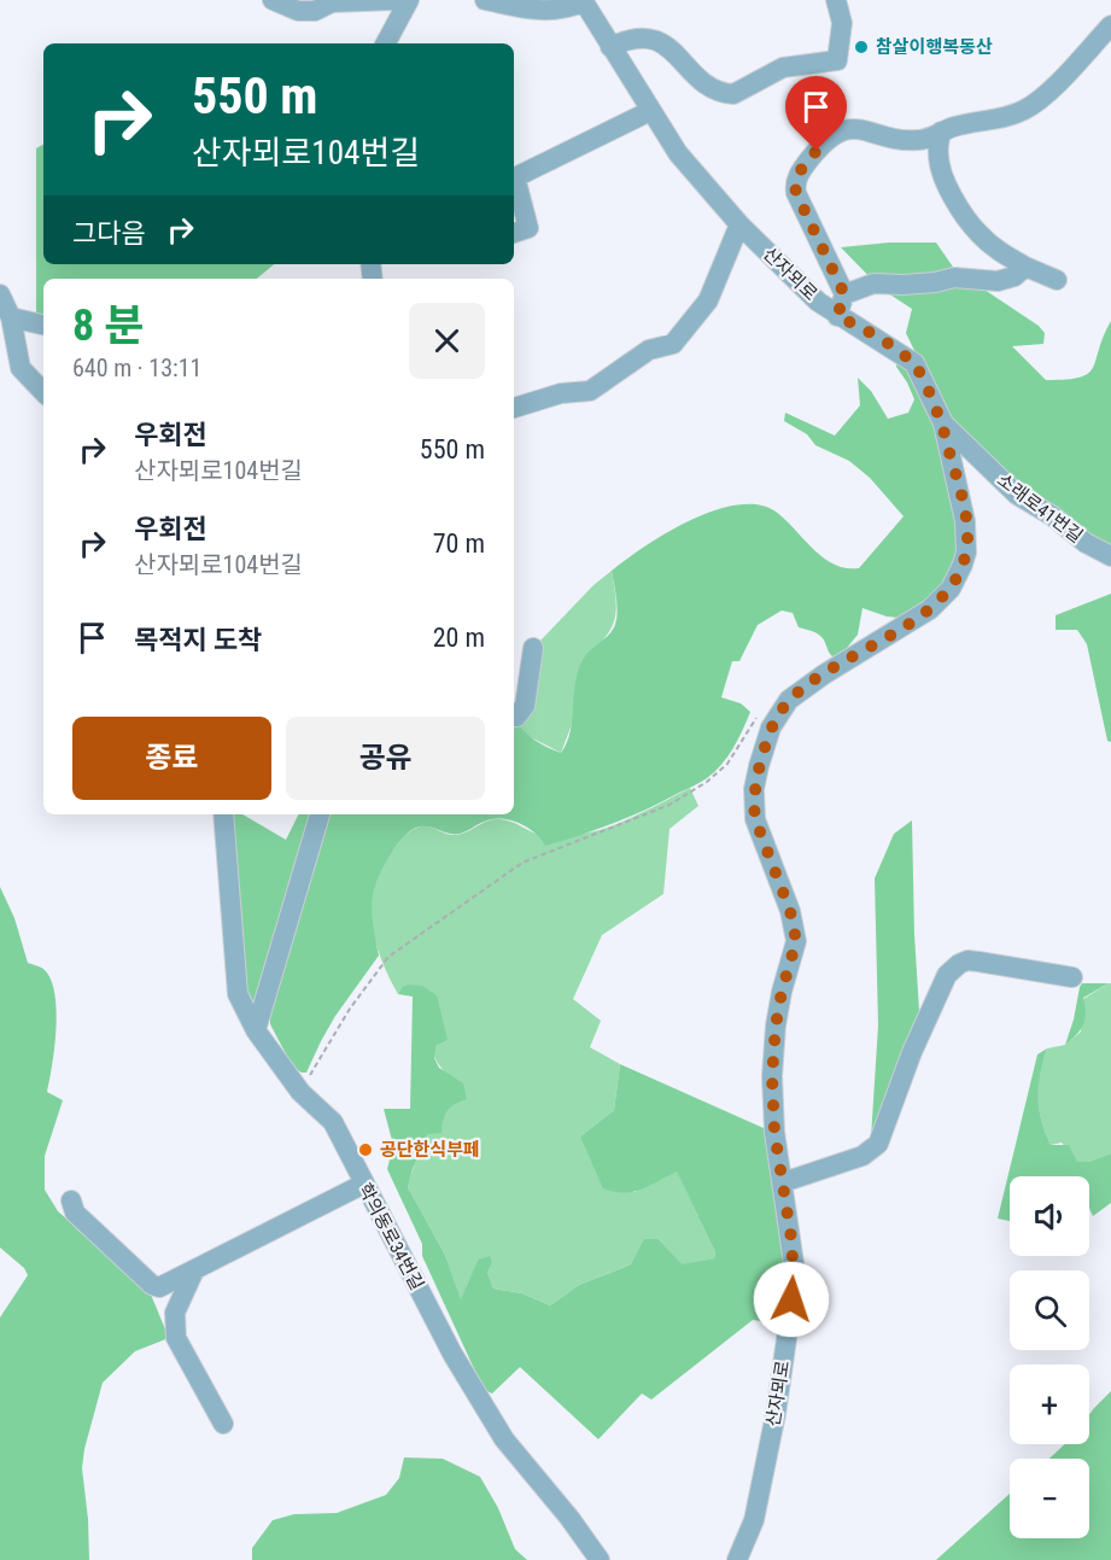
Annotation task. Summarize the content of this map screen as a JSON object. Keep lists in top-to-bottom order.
{
  "streets": {
    "street": ["산자뫼로", "소래로41번길", "학의동로34번길"]
  },
  "crossings": [
    ["산자뫼로", "소래로41번길"]
  ],
  "places": ["참살이행복동산", "공단한식부페"],
  "page": {
    "turn": ["550 m", "산자뫼로104번길"],
    "then": "그다음",
    "heading": ["8 분", "640 m · 13:11"],
    "list": [
      {
        "name": "우회전",
        "note": "산자뫼로104번길",
        "value": "550 m"
      },
      {
        "name": "우회전",
        "note": "산자뫼로104번길",
        "value": "70 m"
      },
      {
        "name": "목적지 도착",
        "value": "20 m"
      }
    ],
    "buttons": ["종료", "공유"],
    "map_buttons": ["+", "−"]
  }
}
